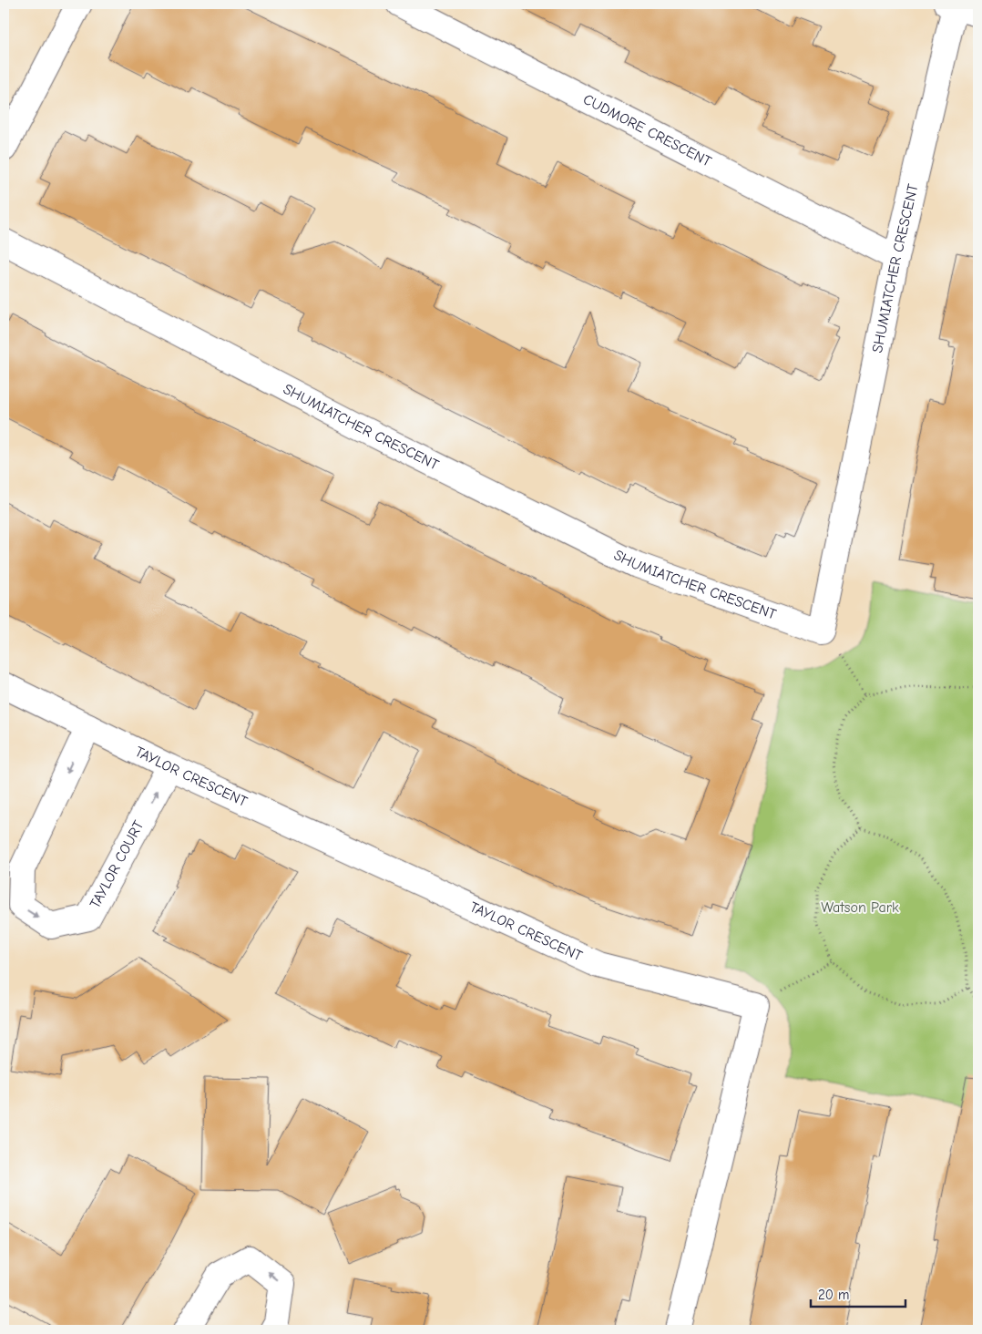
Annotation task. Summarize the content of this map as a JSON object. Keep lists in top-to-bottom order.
{
  "streets": {
    "street": [
      "CUDMORE CRESCENT",
      "SHUMIATCHER CRESCENT",
      "TAYLOR CRESCENT",
      "TAYLOR COURT"
    ]
  },
  "crossings": [
    ["CUDMORE CRESCENT", "SHUMIATCHER CRESCENT"],
    ["TAYLOR CRESCENT", "TAYLOR COURT"]
  ],
  "parks": ["Watson Park"],
  "scale_bar": "20 m"
}
